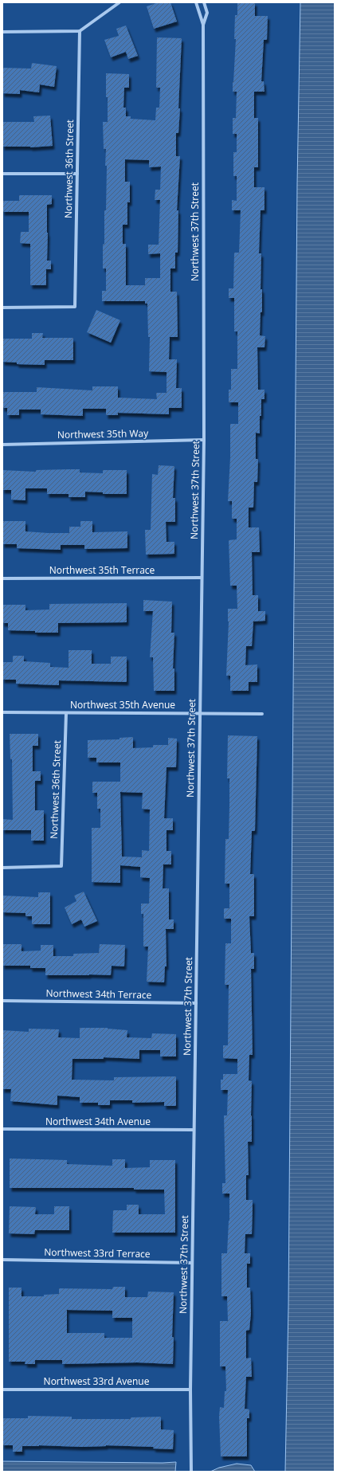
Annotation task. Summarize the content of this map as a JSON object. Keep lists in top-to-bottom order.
{
  "streets": {
    "street": [
      "Northwest 36th Street",
      "Northwest 37th Street",
      "Northwest 35th Way",
      "Northwest 35th Terrace",
      "Northwest 35th Avenue",
      "Northwest 34th Terrace",
      "Northwest 34th Avenue",
      "Northwest 33rd Terrace",
      "Northwest 33rd Avenue"
    ]
  },
  "crossings": [
    ["Northwest 36th Street", "Northwest 35th Avenue"],
    ["Northwest 37th Street", "Northwest 35th Way"],
    ["Northwest 37th Street", "Northwest 35th Terrace"],
    ["Northwest 37th Street", "Northwest 35th Avenue"],
    ["Northwest 37th Street", "Northwest 34th Terrace"],
    ["Northwest 37th Street", "Northwest 34th Avenue"],
    ["Northwest 37th Street", "Northwest 33rd Terrace"],
    ["Northwest 37th Street", "Northwest 33rd Avenue"]
  ]
}
